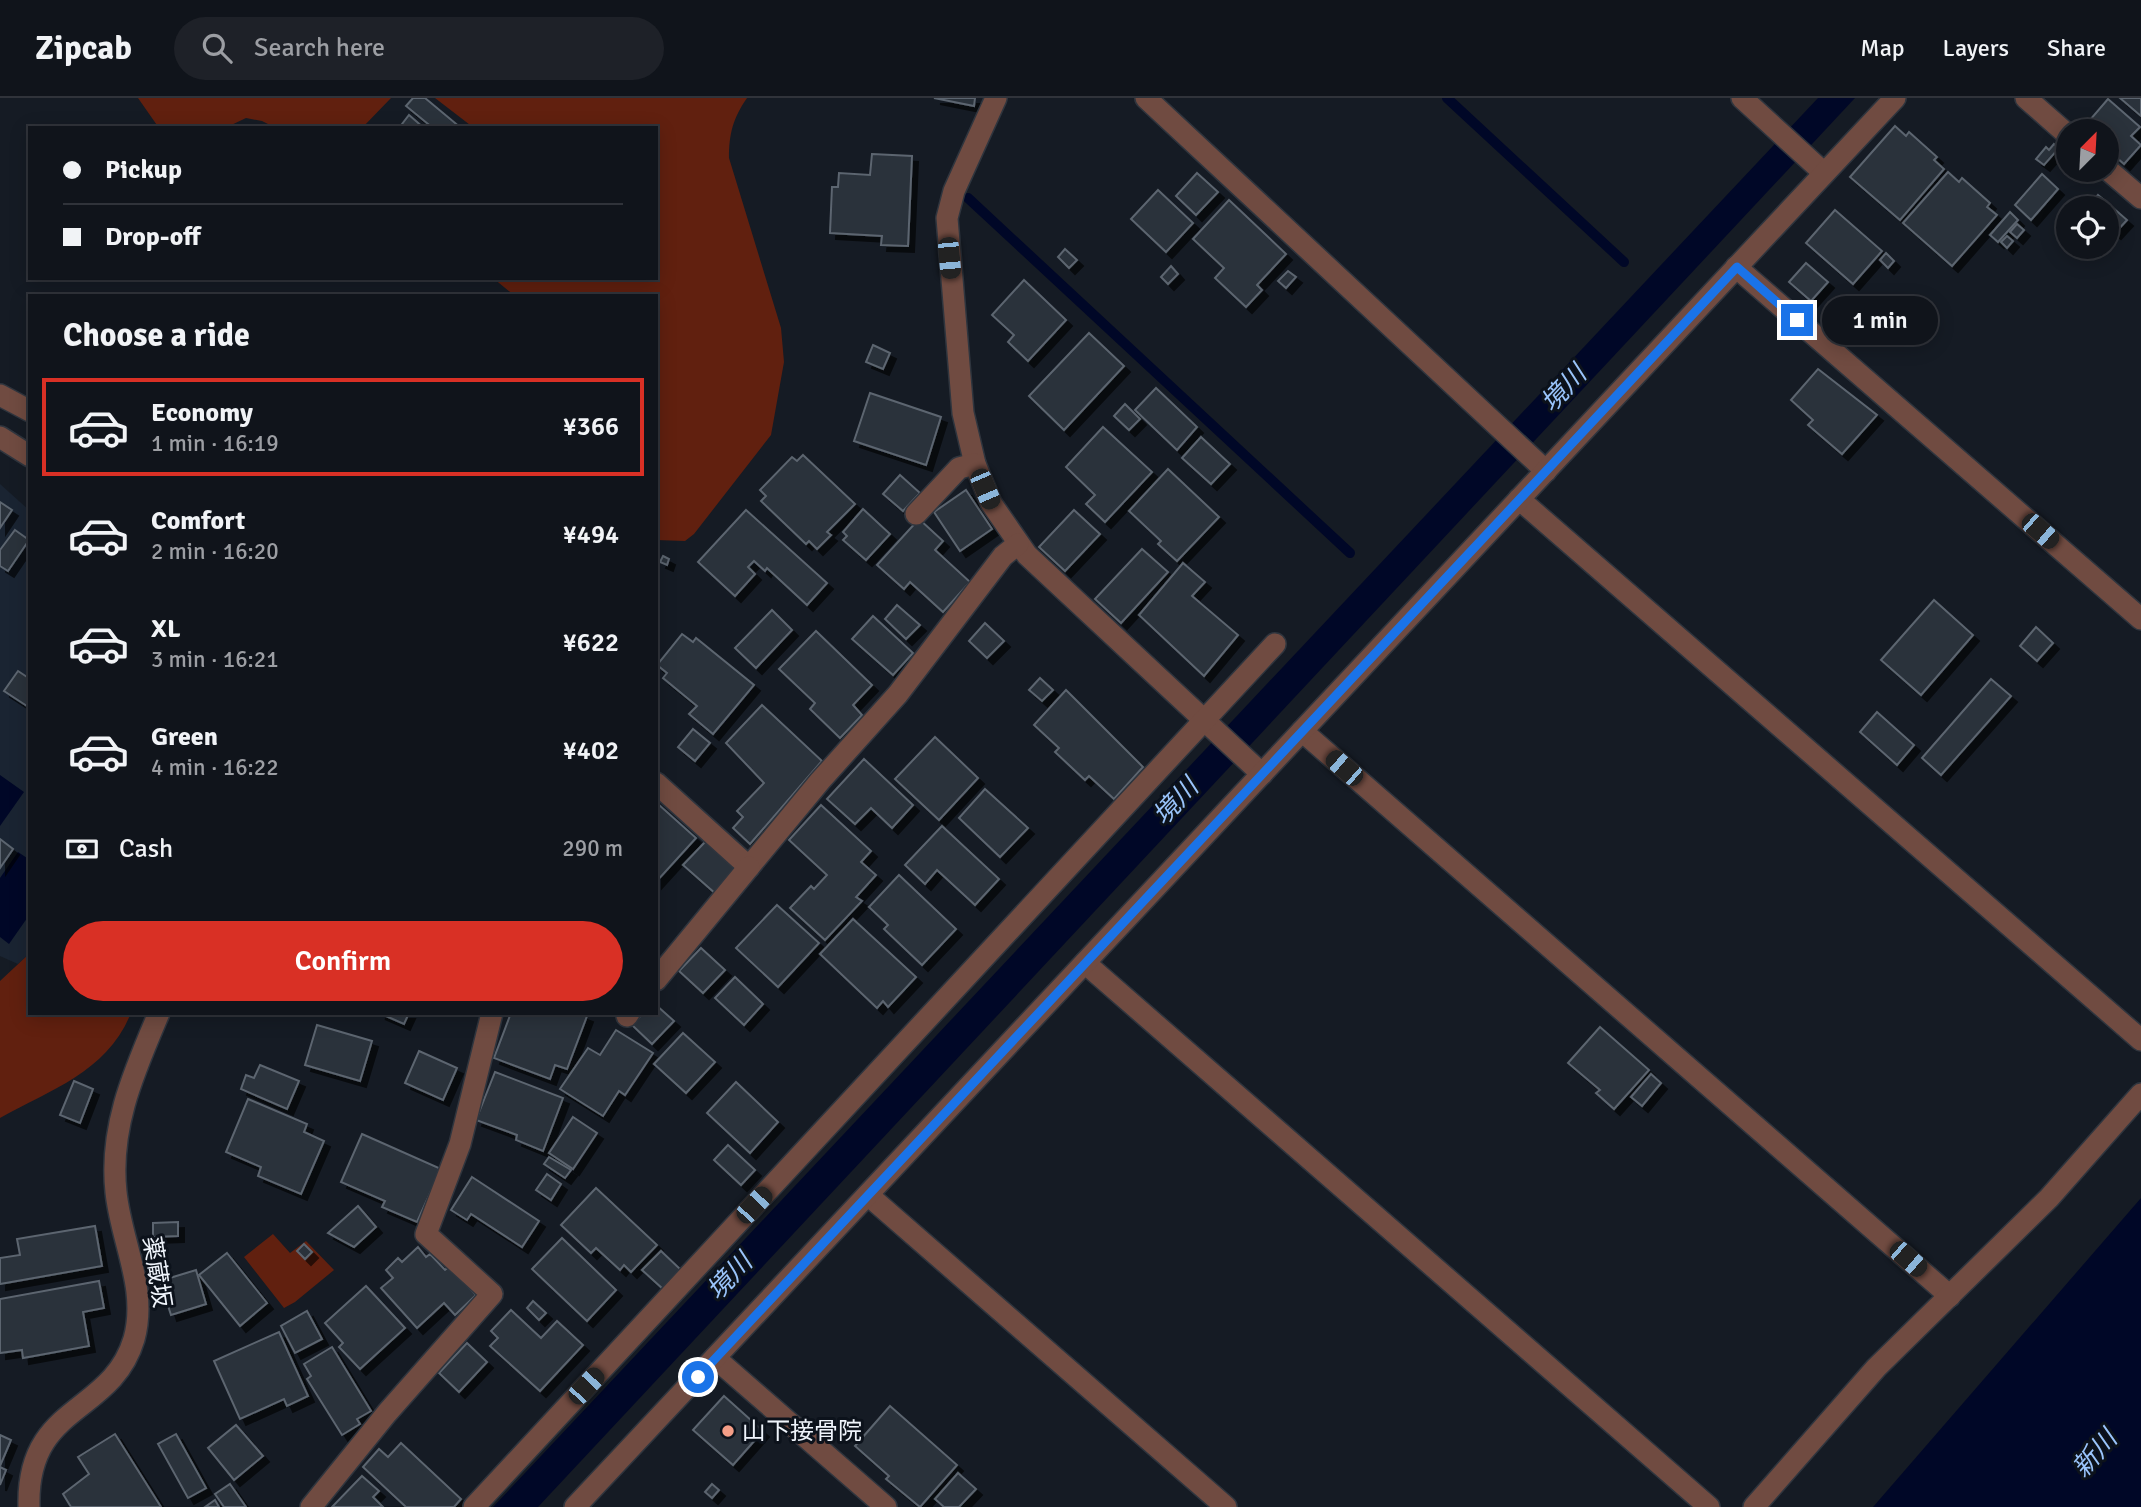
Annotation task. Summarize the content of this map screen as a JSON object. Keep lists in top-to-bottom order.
{
  "streets": {
    "street": ["薬蔵坂"]
  },
  "water": ["境川", "新川"],
  "places": ["山下接骨院"],
  "north": "top right",
  "page": {
    "header": "Zipcab",
    "search": "Search here",
    "nav": ["Map", "Layers", "Share"],
    "banner": ["Pickup", "Drop-off"],
    "heading": "Choose a ride",
    "bubble": "1 min",
    "list": [
      {
        "name": "Economy",
        "note": "1 min · 16:19",
        "value": "¥366"
      },
      {
        "name": "Comfort",
        "note": "2 min · 16:20",
        "value": "¥494"
      },
      {
        "name": "XL",
        "note": "3 min · 16:21",
        "value": "¥622"
      },
      {
        "name": "Green",
        "note": "4 min · 16:22",
        "value": "¥402"
      }
    ],
    "pay": ["Cash", "290 m"],
    "buttons": "Confirm"
  }
}
